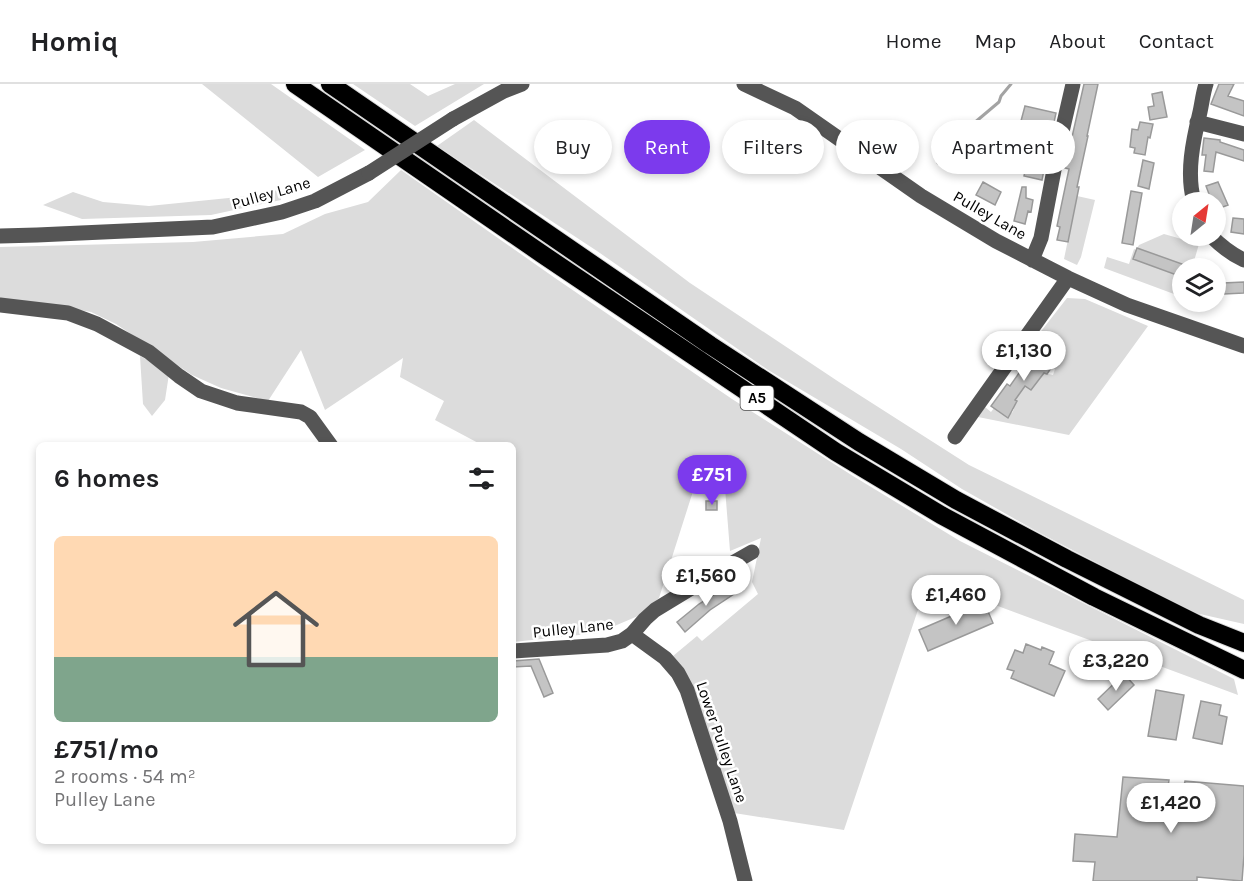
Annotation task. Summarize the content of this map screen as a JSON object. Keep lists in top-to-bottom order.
{
  "streets": {
    "highway": ["A5"],
    "street": ["Pulley Lane", "Lower Pulley Lane"]
  },
  "crossings": [
    ["Pulley Lane", "Lower Pulley Lane"]
  ],
  "north": "top right",
  "page": {
    "header": "Homiq",
    "nav": [
      "Home",
      "Map",
      "About",
      "Contact"
    ],
    "chip": [
      "Buy",
      "Rent",
      "Filters",
      "New",
      "Apartment"
    ],
    "price": [
      "£1,130",
      "£751",
      "£1,560",
      "£1,460",
      "£3,220",
      "£1,420"
    ],
    "heading": "6 homes",
    "list": [
      {
        "name": "£751/mo",
        "note": "2 rooms · 54 m² · Pulley Lane"
      }
    ]
  }
}
